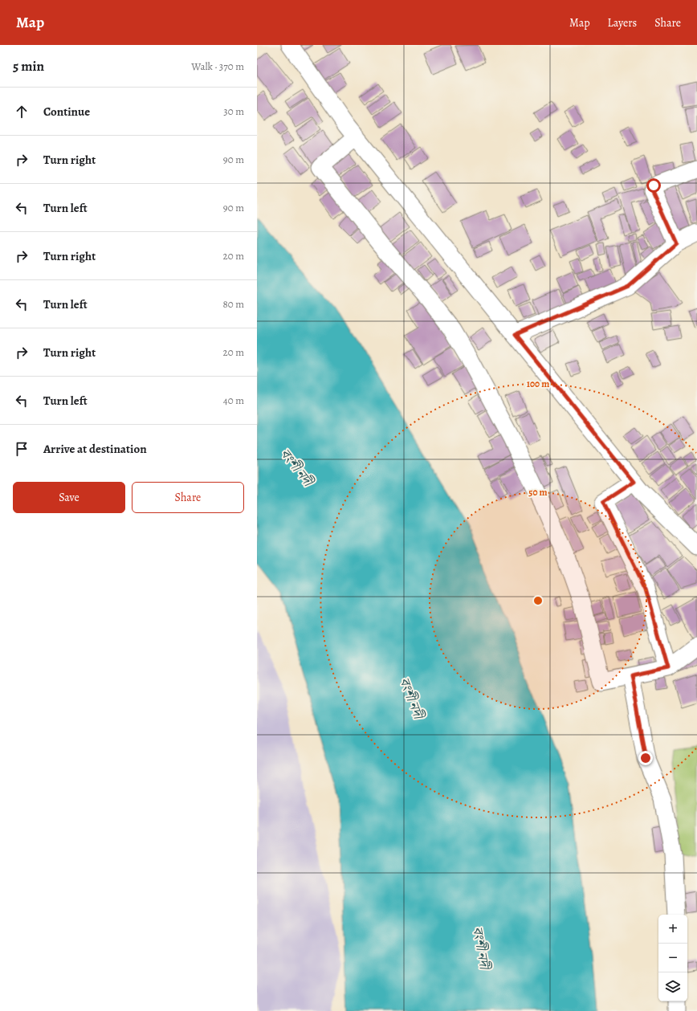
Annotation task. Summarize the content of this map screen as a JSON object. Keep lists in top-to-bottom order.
{
  "water": ["বংশী নদী"],
  "page": {
    "header": "Map",
    "nav": ["Map", "Layers", "Share"],
    "heading": ["5 min", "Walk · 370 m"],
    "list": [
      ["Continue", "30 m"],
      ["Turn right", "90 m"],
      ["Turn left", "90 m"],
      ["Turn right", "20 m"],
      ["Turn left", "80 m"],
      ["Turn right", "20 m"],
      ["Turn left", "40 m"],
      "Arrive at destination"
    ],
    "buttons": ["Save", "Share"],
    "map_buttons": ["+", "−"]
  },
  "rings": ["100 m", "50 m"]
}
